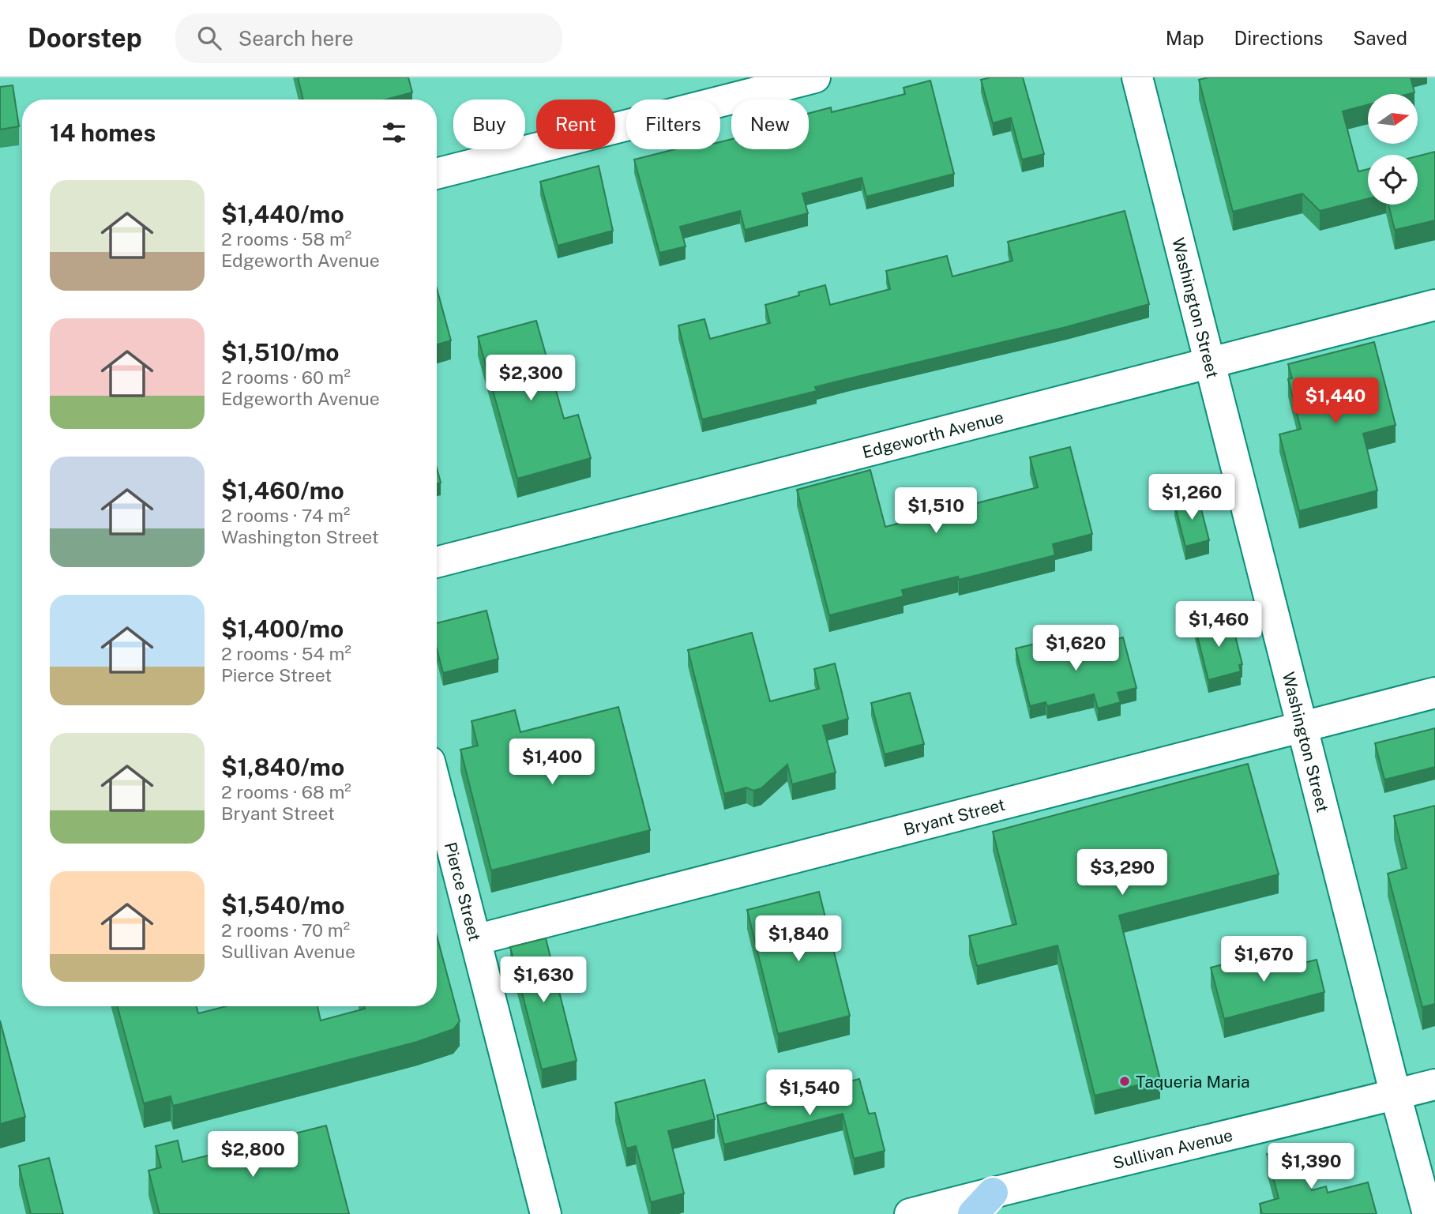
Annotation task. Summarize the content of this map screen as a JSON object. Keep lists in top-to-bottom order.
{
  "streets": {
    "street": [
      "Washington Street",
      "Edgeworth Avenue",
      "Bryant Street",
      "Pierce Street",
      "Sullivan Avenue"
    ]
  },
  "crossings": [
    ["Washington Street", "Edgeworth Avenue"],
    ["Washington Street", "Bryant Street"],
    ["Washington Street", "Sullivan Avenue"],
    ["Bryant Street", "Pierce Street"]
  ],
  "places": ["Taqueria Maria"],
  "north": "right",
  "page": {
    "header": "Doorstep",
    "search": "Search here",
    "nav": ["Map", "Directions", "Saved"],
    "chip": [
      "Buy",
      "Rent",
      "Filters",
      "New"
    ],
    "heading": "14 homes",
    "list": [
      {
        "name": "$1,440/mo",
        "note": "2 rooms · 58 m² · Edgeworth Avenue"
      },
      {
        "name": "$1,510/mo",
        "note": "2 rooms · 60 m² · Edgeworth Avenue"
      },
      {
        "name": "$1,460/mo",
        "note": "2 rooms · 74 m² · Washington Street"
      },
      {
        "name": "$1,400/mo",
        "note": "2 rooms · 54 m² · Pierce Street"
      },
      {
        "name": "$1,840/mo",
        "note": "2 rooms · 68 m² · Bryant Street"
      },
      {
        "name": "$1,540/mo",
        "note": "2 rooms · 70 m² · Sullivan Avenue"
      }
    ],
    "price": [
      "$2,300",
      "$1,440",
      "$1,260",
      "$1,510",
      "$1,460",
      "$1,620",
      "$1,400",
      "$3,290",
      "$1,840",
      "$1,670",
      "$1,630",
      "$1,540",
      "$2,800",
      "$1,390"
    ]
  }
}
